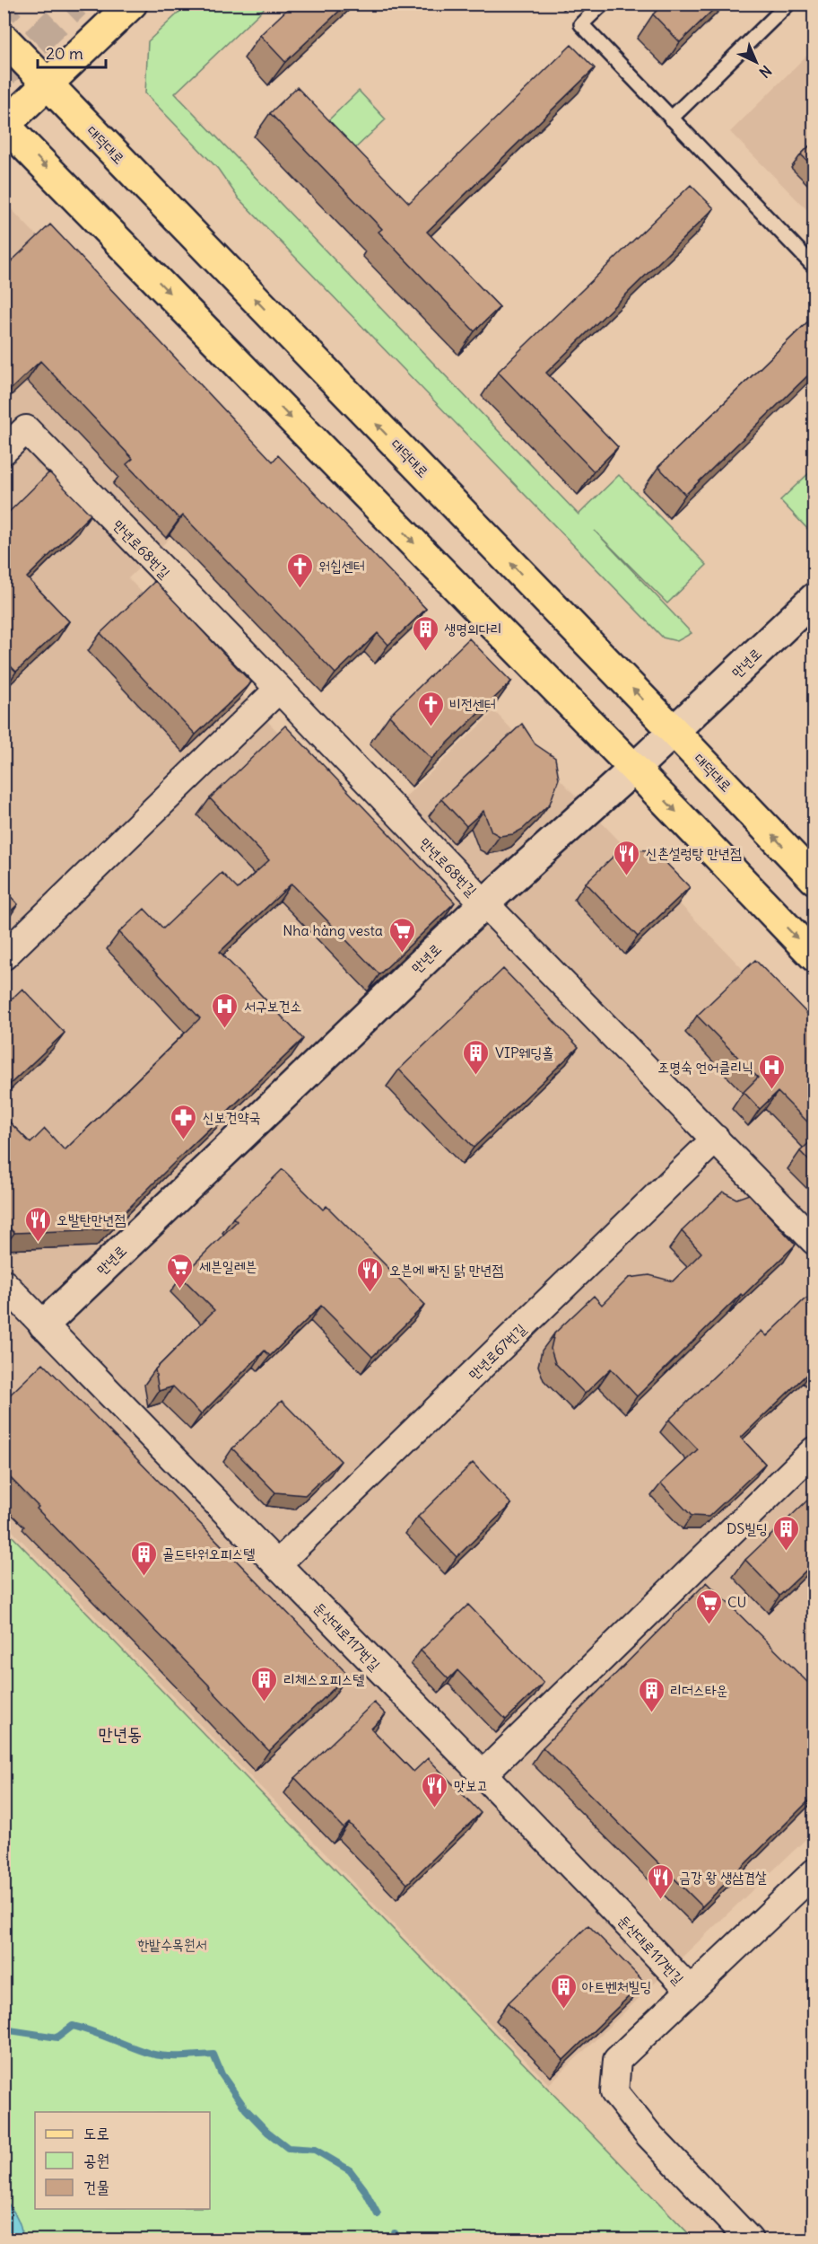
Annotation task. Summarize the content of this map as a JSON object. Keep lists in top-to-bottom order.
{
  "streets": {
    "main road": ["대덕대로"],
    "street": [
      "만년로68번길",
      "만년로",
      "만년로67번길",
      "둔산대로117번길"
    ]
  },
  "crossings": [
    ["대덕대로", "만년로"],
    ["만년로68번길", "만년로"],
    ["만년로", "둔산대로117번길"],
    ["만년로67번길", "둔산대로117번길"]
  ],
  "districts": ["만년동"],
  "parks": ["한밭수목원서"],
  "places": {
    "church": ["워쉽센터", "비전센터"],
    "building": [
      "생명의다리",
      "VIP웨딩홀",
      "DS빌딩",
      "골드타워오피스텔",
      "리체스오피스텔",
      "리더스타운",
      "아트벤처빌딩"
    ],
    "restaurant": [
      "신촌설렁탕 만년점",
      "오발탄만년점",
      "오븐에 빠진 닭 만년점",
      "맛보고",
      "금강 왕 생삼겹살"
    ],
    "supermarket": ["Nha hàng vesta", "세븐일레븐", "CU"],
    "hospital": ["서구보건소", "조명숙 언어클리닉"],
    "pharmacy": ["신보건약국"]
  },
  "legend": ["도로", "공원", "건물"],
  "scale_bar": "20 m",
  "north": "bottom right"
}
